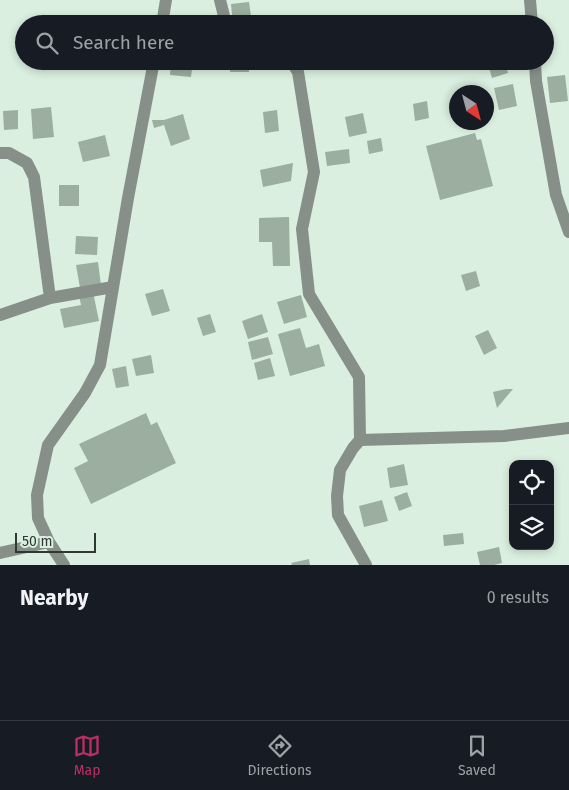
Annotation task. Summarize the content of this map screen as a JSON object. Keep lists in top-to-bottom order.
{
  "scale_bar": "50 m",
  "north": "bottom right",
  "page": {
    "search": "Search here",
    "scale": "50 m",
    "heading": ["Nearby", "0 results"],
    "nav": ["Map", "Directions", "Saved"]
  }
}
